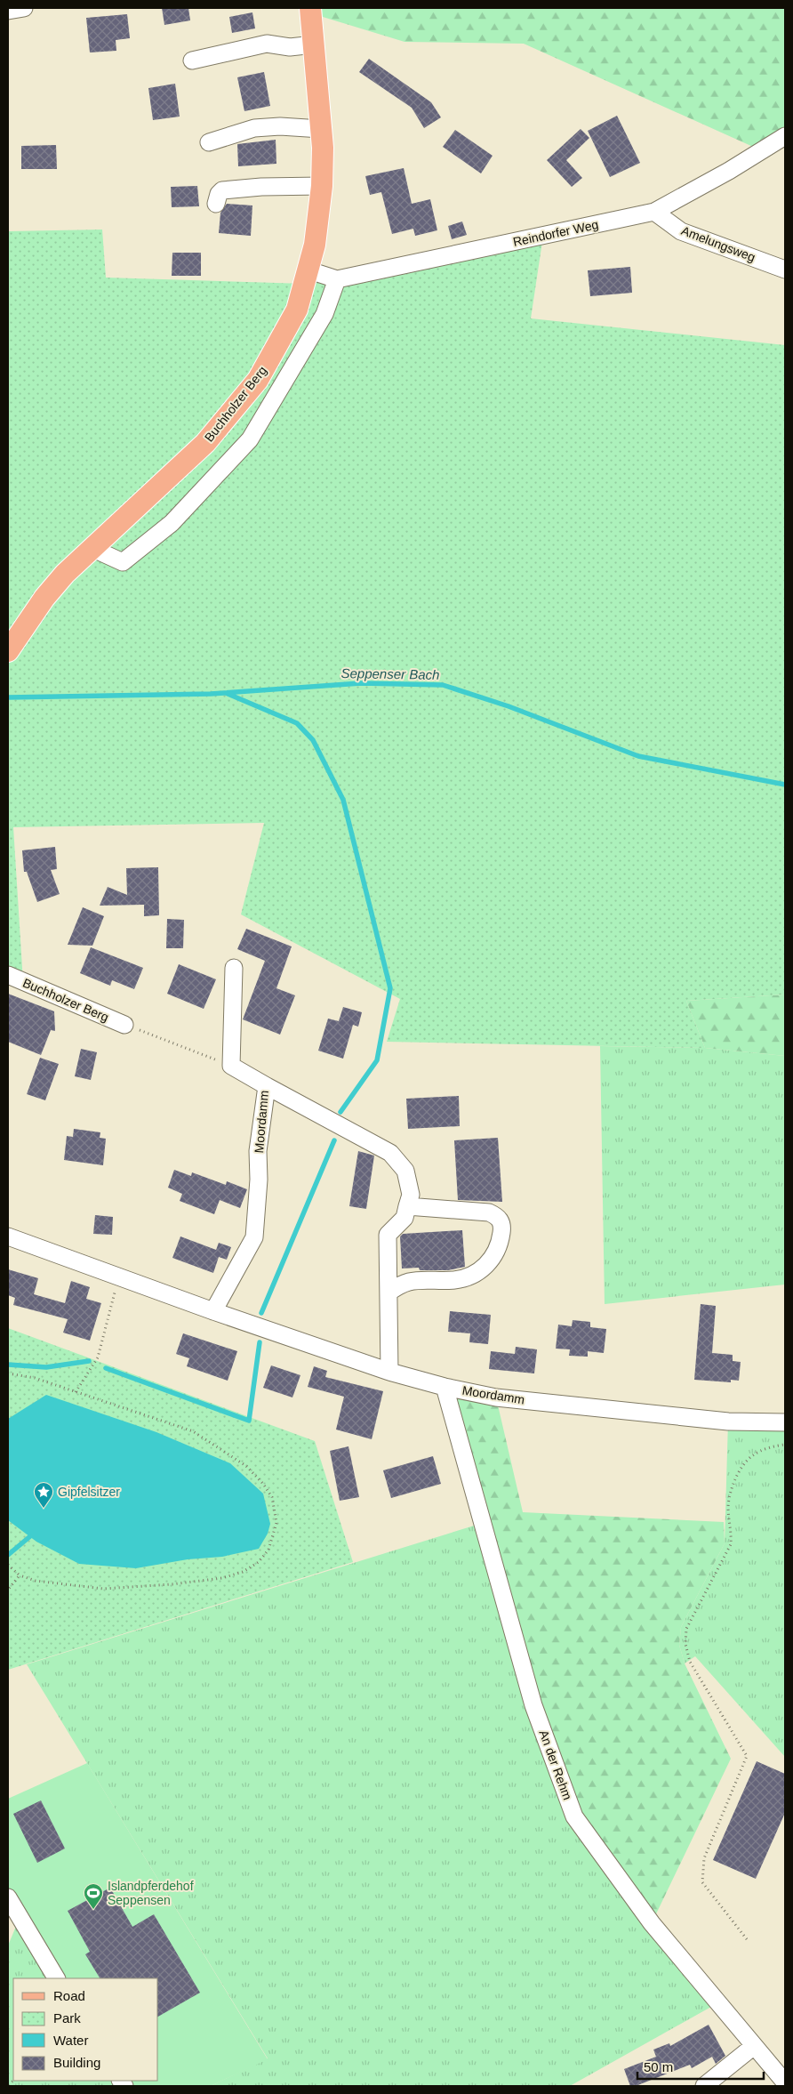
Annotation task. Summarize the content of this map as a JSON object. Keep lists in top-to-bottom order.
{
  "streets": {
    "main road": ["Buchholzer Berg"],
    "street": [
      "Reindorfer Weg",
      "Amelungsweg",
      "Moordamm",
      "An der Rehm"
    ]
  },
  "crossings": [
    ["Reindorfer Weg", "Amelungsweg"],
    ["Reindorfer Weg", "Buchholzer Berg"],
    ["Moordamm", "An der Rehm"]
  ],
  "water": ["Seppenser Bach"],
  "places": {
    "place": ["Gipfelsitzer"],
    "sports": ["Islandpferdehof Seppensen"]
  },
  "legend": [
    "Road",
    "Park",
    "Water",
    "Building"
  ],
  "scale_bar": "50 m"
}
